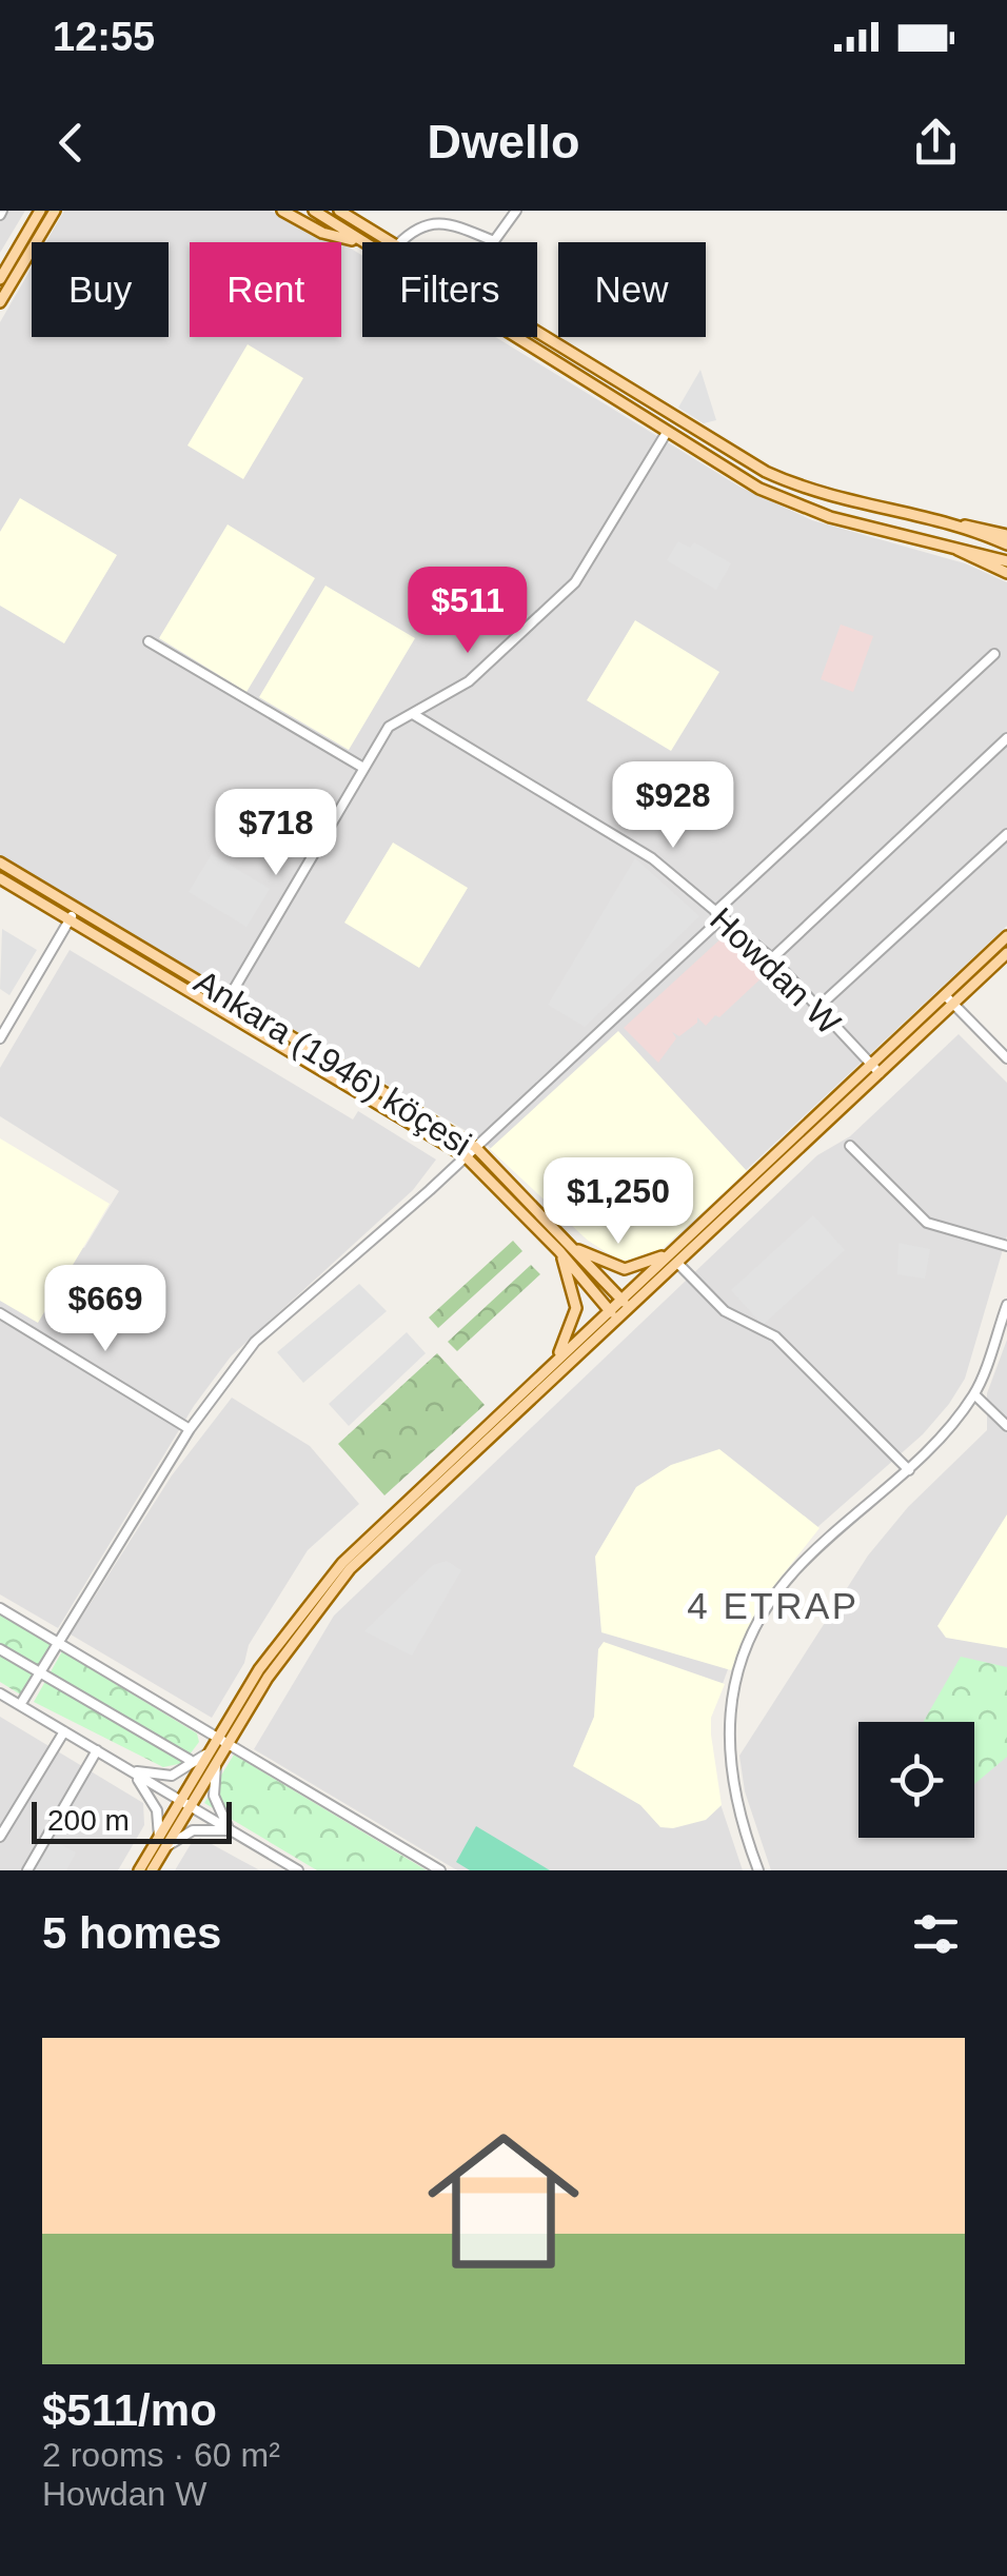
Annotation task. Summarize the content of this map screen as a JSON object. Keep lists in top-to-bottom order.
{
  "streets": {
    "main road": ["Ankara (1946) köçesi"],
    "street": ["Howdan W"]
  },
  "districts": ["4 ETRAP"],
  "scale_bar": "200 m",
  "page": {
    "status": "12:55",
    "header": "Dwello",
    "chip": [
      "Buy",
      "Rent",
      "Filters",
      "New"
    ],
    "price": [
      "$511",
      "$928",
      "$718",
      "$1,250",
      "$669"
    ],
    "scale": "200 m",
    "heading": "5 homes",
    "list": [
      {
        "name": "$511/mo",
        "note": "2 rooms · 60 m² · Howdan W"
      }
    ]
  }
}
